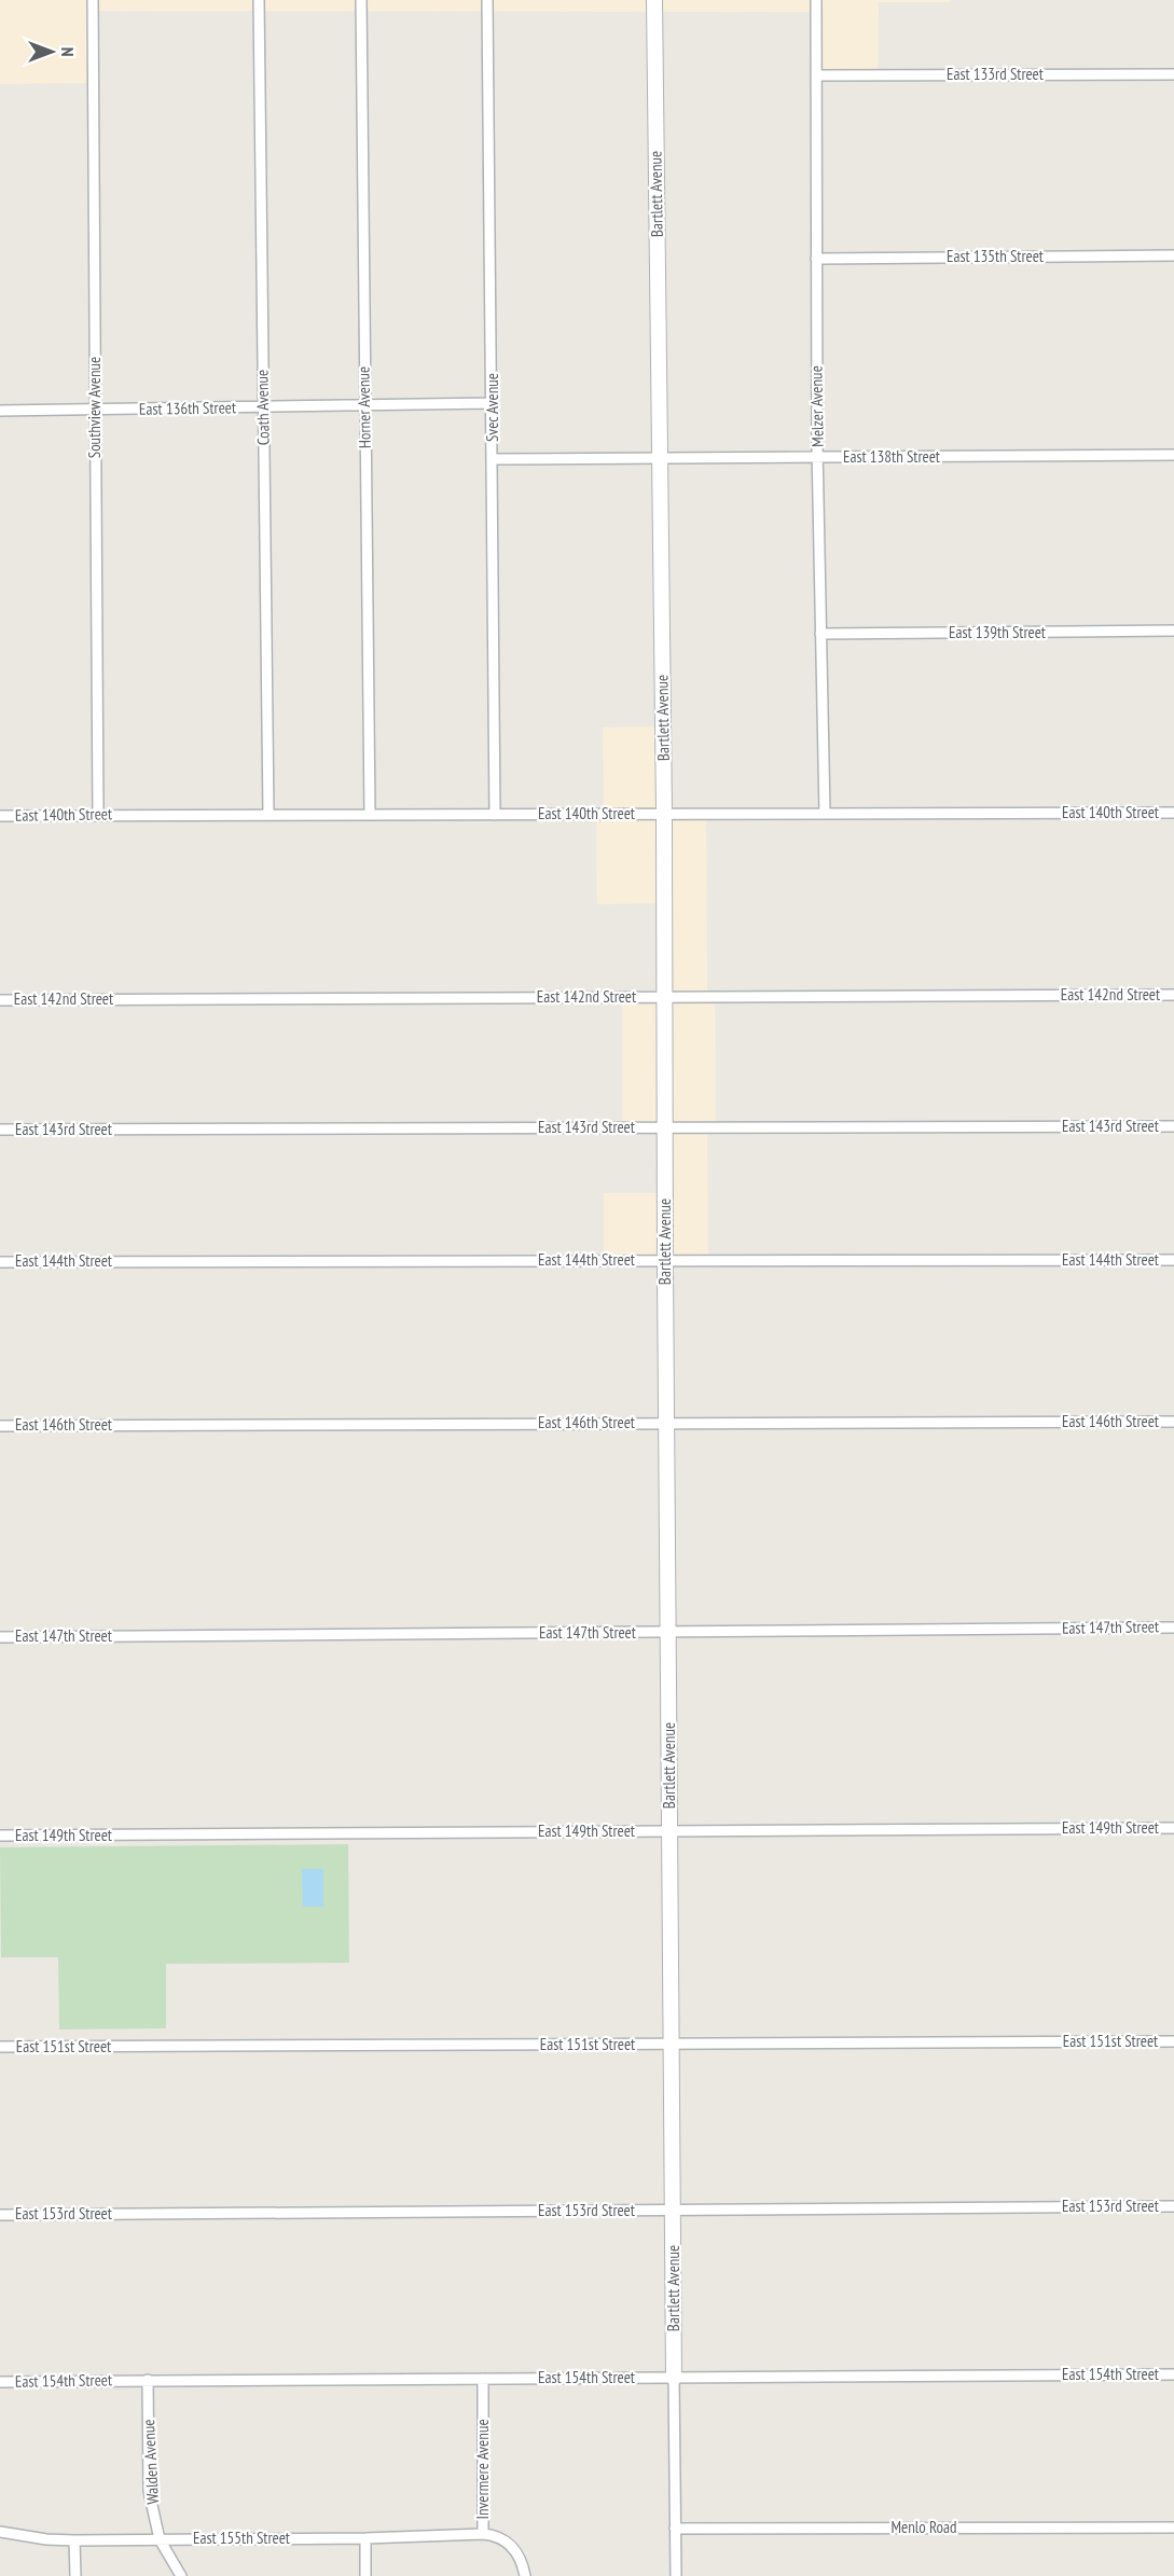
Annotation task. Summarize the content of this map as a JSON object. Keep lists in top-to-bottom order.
{
  "streets": {
    "street": [
      "East 133rd Street",
      "Bartlett Avenue",
      "East 135th Street",
      "Melzer Avenue",
      "Southview Avenue",
      "Coath Avenue",
      "Horner Avenue",
      "Svec Avenue",
      "East 136th Street",
      "East 138th Street",
      "East 139th Street",
      "East 140th Street",
      "East 142nd Street",
      "East 143rd Street",
      "East 144th Street",
      "East 146th Street",
      "East 147th Street",
      "East 149th Street",
      "East 151st Street",
      "East 153rd Street",
      "East 154th Street",
      "Walden Avenue",
      "Invermere Avenue",
      "Menlo Road",
      "East 155th Street"
    ]
  },
  "crossings": [
    ["East 133rd Street", "Melzer Avenue"],
    ["Bartlett Avenue", "East 138th Street"],
    ["Bartlett Avenue", "East 140th Street"],
    ["Bartlett Avenue", "East 142nd Street"],
    ["Bartlett Avenue", "East 143rd Street"],
    ["Bartlett Avenue", "East 144th Street"],
    ["Bartlett Avenue", "East 146th Street"],
    ["Bartlett Avenue", "East 147th Street"],
    ["Bartlett Avenue", "East 149th Street"],
    ["Bartlett Avenue", "East 151st Street"],
    ["Bartlett Avenue", "East 153rd Street"],
    ["Bartlett Avenue", "East 154th Street"],
    ["Bartlett Avenue", "Menlo Road"],
    ["East 135th Street", "Melzer Avenue"],
    ["Melzer Avenue", "East 138th Street"],
    ["Melzer Avenue", "East 139th Street"],
    ["Melzer Avenue", "East 140th Street"],
    ["Southview Avenue", "East 136th Street"],
    ["Southview Avenue", "East 140th Street"],
    ["Coath Avenue", "East 136th Street"],
    ["Coath Avenue", "East 140th Street"],
    ["Horner Avenue", "East 136th Street"],
    ["Horner Avenue", "East 140th Street"],
    ["Svec Avenue", "East 136th Street"],
    ["Svec Avenue", "East 138th Street"],
    ["Svec Avenue", "East 140th Street"],
    ["East 154th Street", "Walden Avenue"],
    ["East 154th Street", "Invermere Avenue"],
    ["Walden Avenue", "East 155th Street"],
    ["Invermere Avenue", "East 155th Street"]
  ],
  "north": "right"
}
